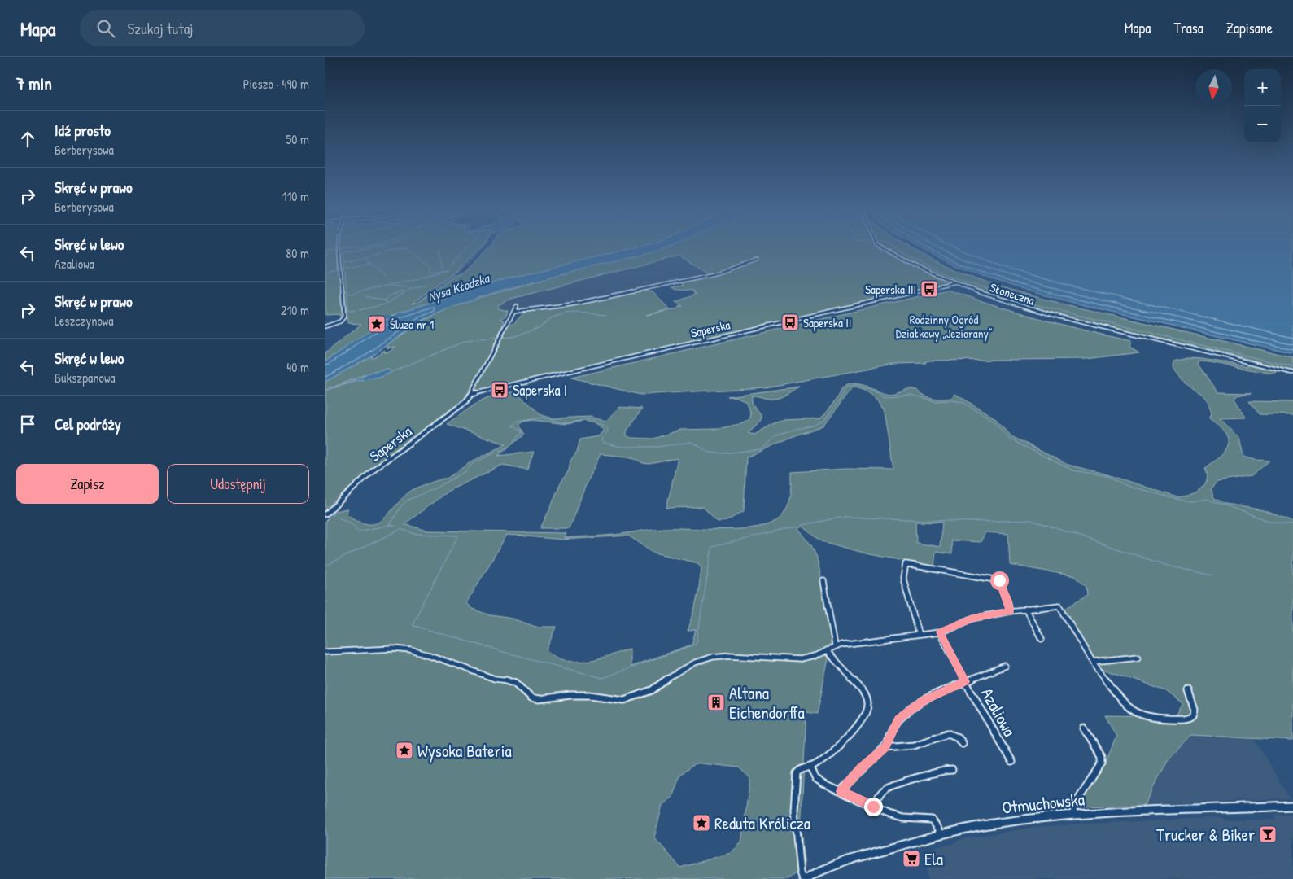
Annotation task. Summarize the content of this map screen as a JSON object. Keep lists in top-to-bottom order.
{
  "streets": {
    "main road": ["Otmuchowska"],
    "street": ["Słoneczna", "Saperska", "Azaliowa"]
  },
  "crossings": [
    ["Słoneczna", "Saperska"]
  ],
  "water": ["Nysa Kłodzka"],
  "parks": ["Rodzinny Ogród Działkowy „Jeziorany”"],
  "places": {
    "bus stop": ["Saperska III", "Saperska II", "Saperska I"],
    "place": ["Śluza nr 1", "Wysoka Bateria", "Reduta Królicza"],
    "building": ["Altana Eichendorffa"],
    "bar": ["Trucker & Biker"],
    "supermarket": ["Ela"]
  },
  "north": "bottom",
  "page": {
    "header": "Mapa",
    "search": "Szukaj tutaj",
    "nav": ["Mapa", "Trasa", "Zapisane"],
    "heading": ["7 min", "Pieszo · 490 m"],
    "map_buttons": ["+", "−"],
    "list": [
      ["Idź prosto", "Berberysowa", "50 m"],
      ["Skręć w prawo", "Berberysowa", "110 m"],
      ["Skręć w lewo", "Azaliowa", "80 m"],
      ["Skręć w prawo", "Leszczynowa", "210 m"],
      ["Skręć w lewo", "Bukszpanowa", "40 m"],
      "Cel podróży"
    ],
    "buttons": ["Zapisz", "Udostępnij"]
  }
}
